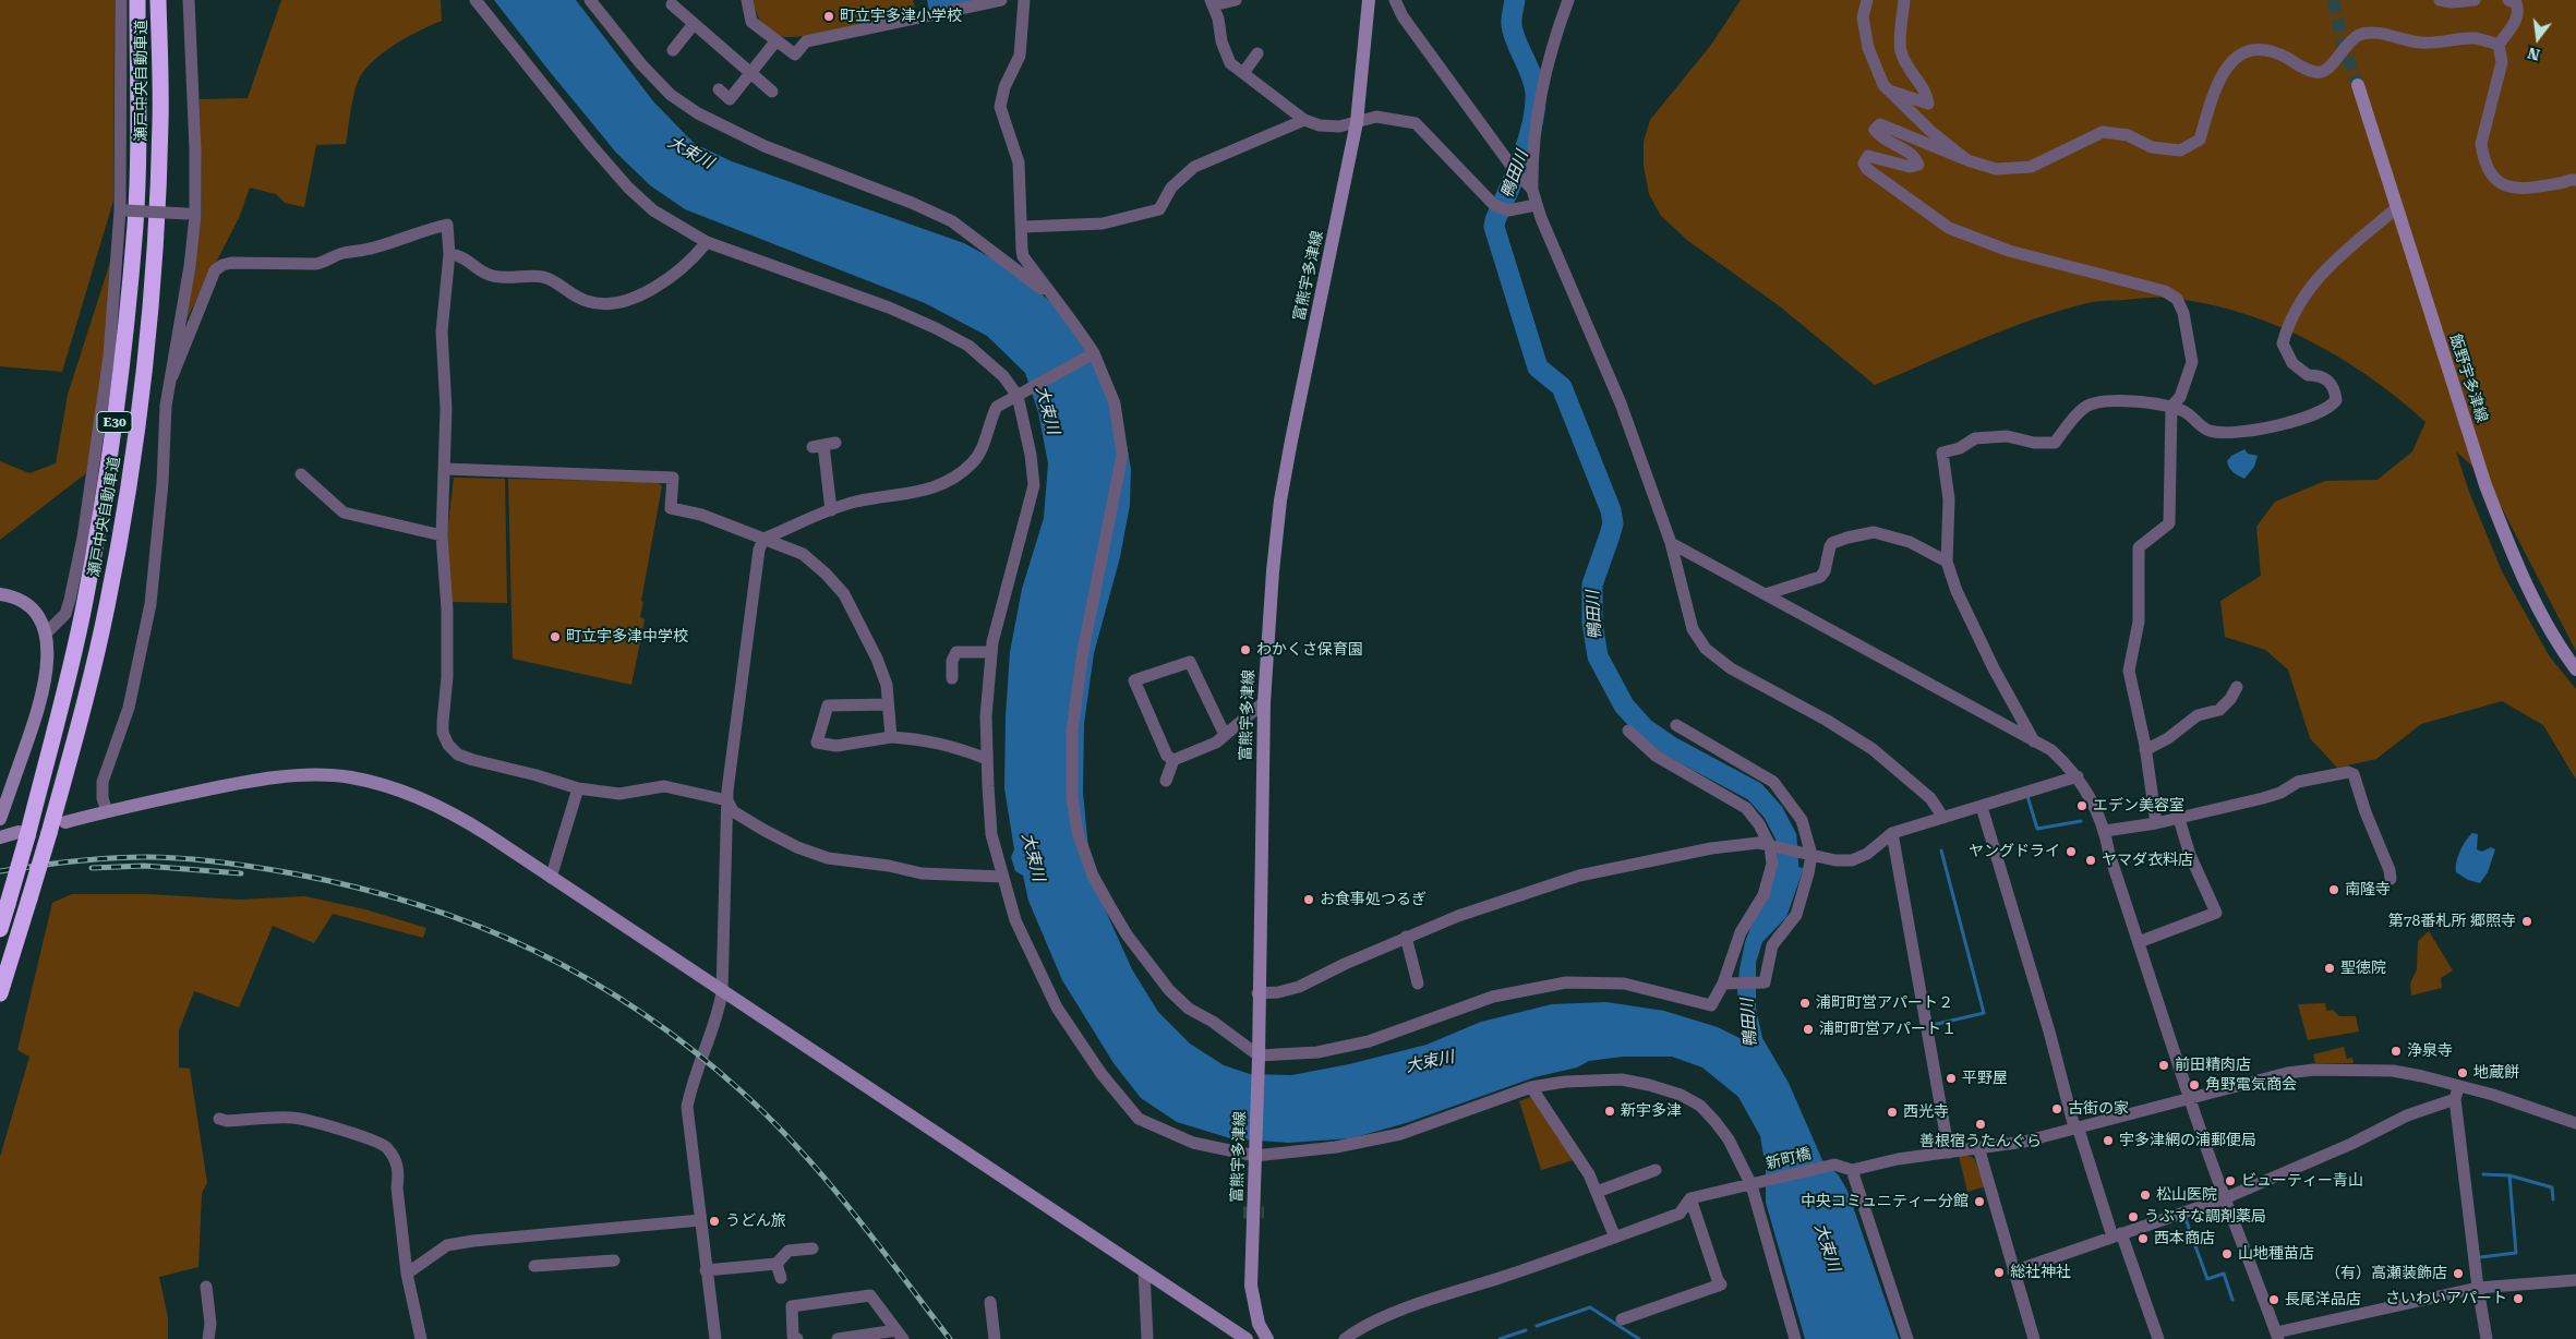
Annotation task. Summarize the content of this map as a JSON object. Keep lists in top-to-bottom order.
{
  "streets": {
    "highway": ["瀬戸中央自動車道", "E30"],
    "main road": ["富熊宇多津線", "飯野宇多津線"],
    "street": ["新町橋"]
  },
  "water": ["大束川", "鴨田川"],
  "places": [
    "町立宇多津小学校",
    "町立宇多津中学校",
    "わかくさ保育園",
    "エデン美容室",
    "ヤングドライ",
    "ヤマダ衣料店",
    "南隆寺",
    "お食事処つるぎ",
    "第78番札所 郷照寺",
    "聖徳院",
    "浦町町営アパート２",
    "浦町町営アパート１",
    "浄泉寺",
    "前田精肉店",
    "地蔵餅",
    "平野屋",
    "角野電気商会",
    "古街の家",
    "新宇多津",
    "西光寺",
    "善根宿うたんぐら",
    "宇多津網の浦郵便局",
    "ビューティー青山",
    "松山医院",
    "中央コミュニティー分館",
    "うぶすな調剤薬局",
    "うどん旅",
    "西本商店",
    "山地種苗店",
    "総社神社",
    "（有）高瀬装飾店",
    "さいわいアパート",
    "長尾洋品店"
  ],
  "north": "bottom"
}
